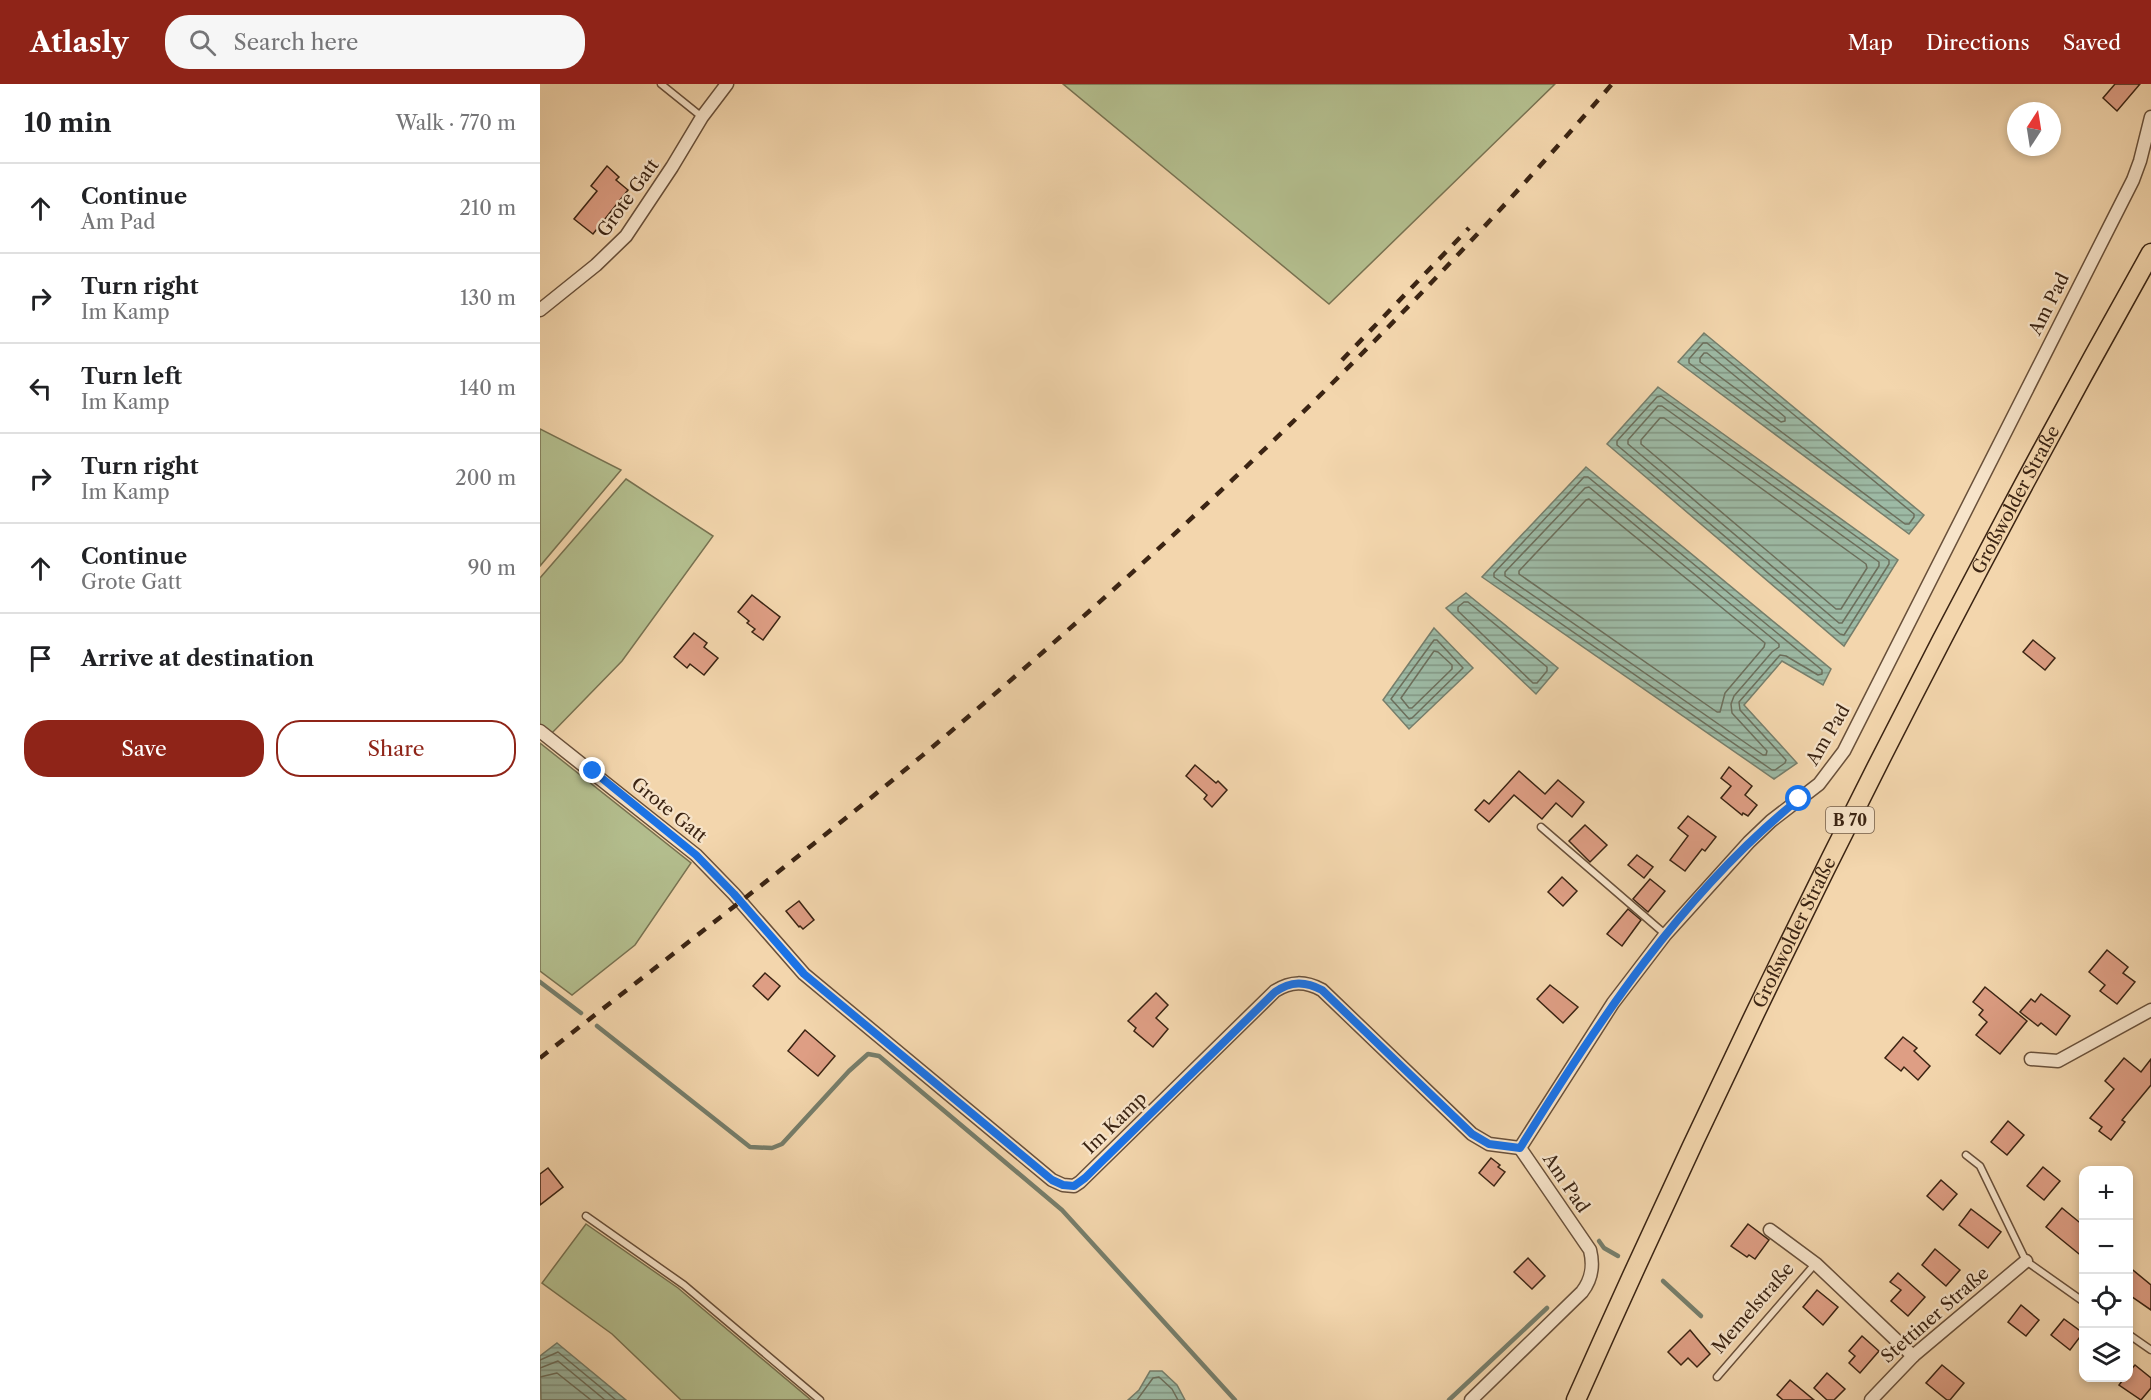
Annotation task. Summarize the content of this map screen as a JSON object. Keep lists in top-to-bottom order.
{
  "streets": {
    "main road": ["Großwolder Straße", "B 70"],
    "street": [
      "Grote Gatt",
      "Am Pad",
      "Im Kamp",
      "Memelstraße",
      "Stettiner Straße"
    ]
  },
  "crossings": [
    ["Grote Gatt", "Im Kamp"],
    ["Am Pad", "Im Kamp"],
    ["Memelstraße", "Stettiner Straße"]
  ],
  "north": "top",
  "page": {
    "header": "Atlasly",
    "search": "Search here",
    "nav": ["Map", "Directions", "Saved"],
    "heading": ["10 min", "Walk · 770 m"],
    "list": [
      ["Continue", "Am Pad", "210 m"],
      ["Turn right", "Im Kamp", "130 m"],
      ["Turn left", "Im Kamp", "140 m"],
      ["Turn right", "Im Kamp", "200 m"],
      ["Continue", "Grote Gatt", "90 m"],
      "Arrive at destination"
    ],
    "buttons": ["Save", "Share"],
    "map_buttons": ["+", "−"]
  }
}
